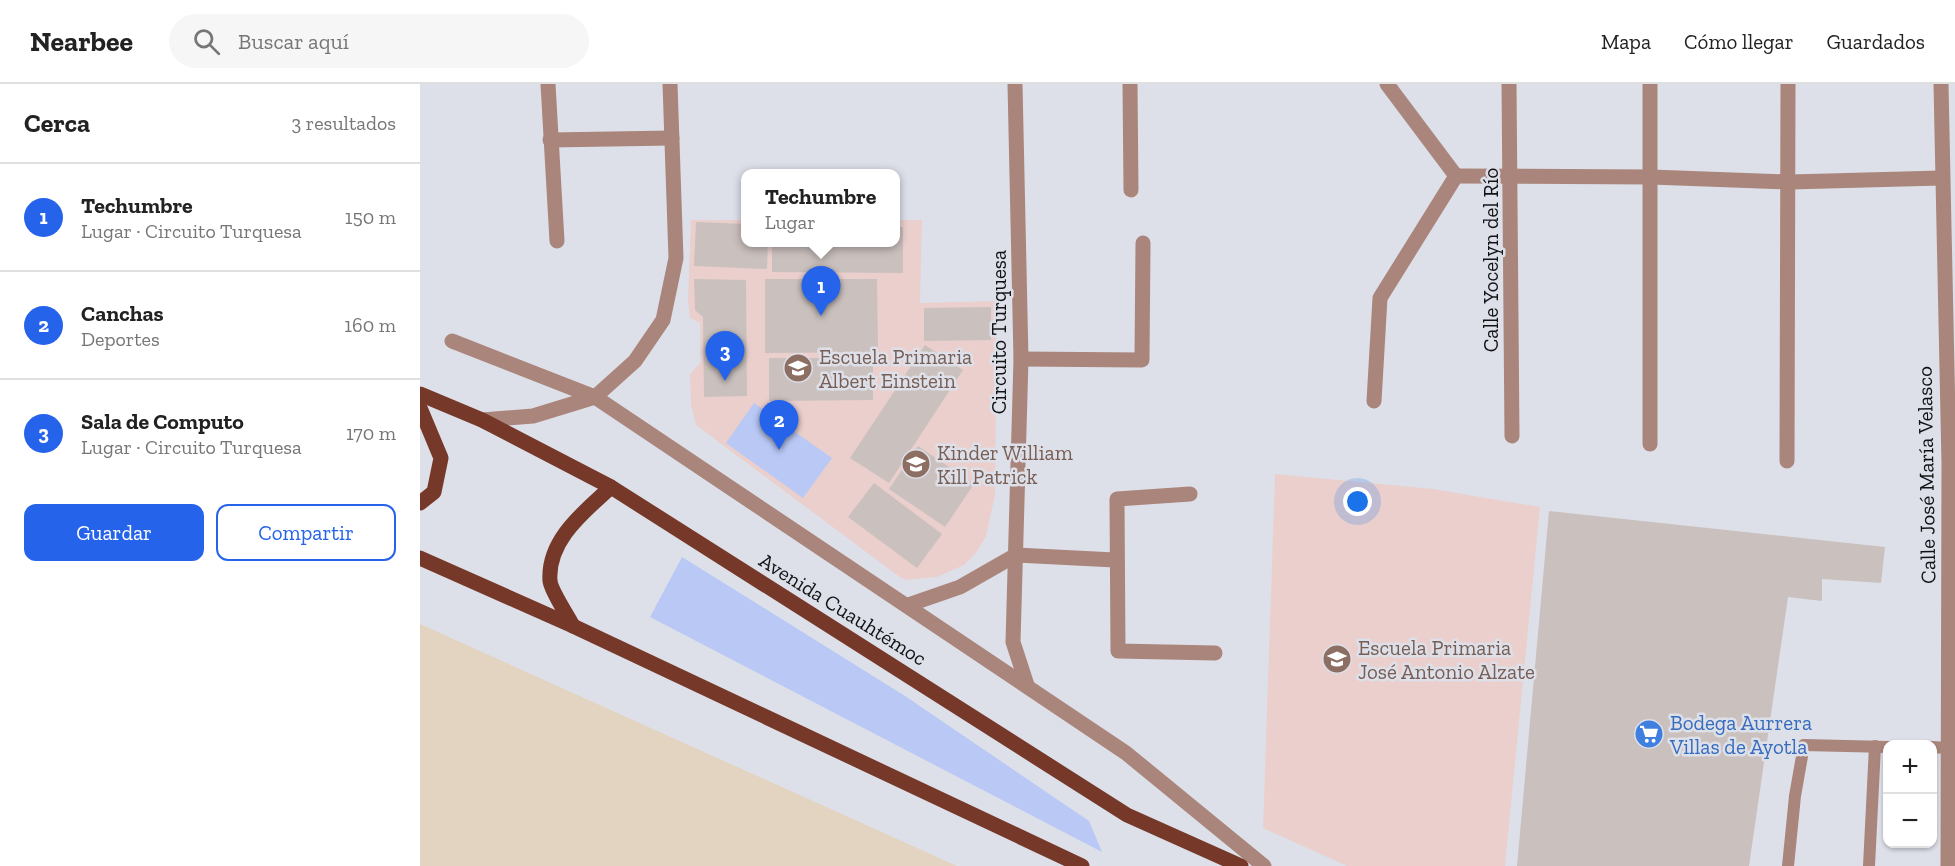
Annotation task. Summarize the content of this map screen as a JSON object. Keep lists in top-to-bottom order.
{
  "streets": {
    "main road": ["Avenida Cuauhtémoc"],
    "street": ["Calle Yocelyn del Río", "Circuito Turquesa", "Calle José María Velasco"]
  },
  "places": {
    "school or university": ["Escuela Primaria Albert Einstein", "Kinder William Kill Patrick", "Escuela Primaria José Antonio Alzate"],
    "supermarket": ["Bodega Aurrera Villas de Ayotla"]
  },
  "page": {
    "header": "Nearbee",
    "search": "Buscar aquí",
    "nav": ["Mapa", "Cómo llegar", "Guardados"],
    "heading": ["Cerca", "3 resultados"],
    "list": [
      {
        "mark": "1",
        "name": "Techumbre",
        "note": "Lugar · Circuito Turquesa",
        "value": "150 m"
      },
      {
        "mark": "2",
        "name": "Canchas",
        "note": "Deportes",
        "value": "160 m"
      },
      {
        "mark": "3",
        "name": "Sala de Computo",
        "note": "Lugar · Circuito Turquesa",
        "value": "170 m"
      }
    ],
    "popup": ["Techumbre", "Lugar"],
    "pins": ["1", "3", "2"],
    "buttons": ["Guardar", "Compartir"],
    "map_buttons": ["+", "−"]
  }
}
